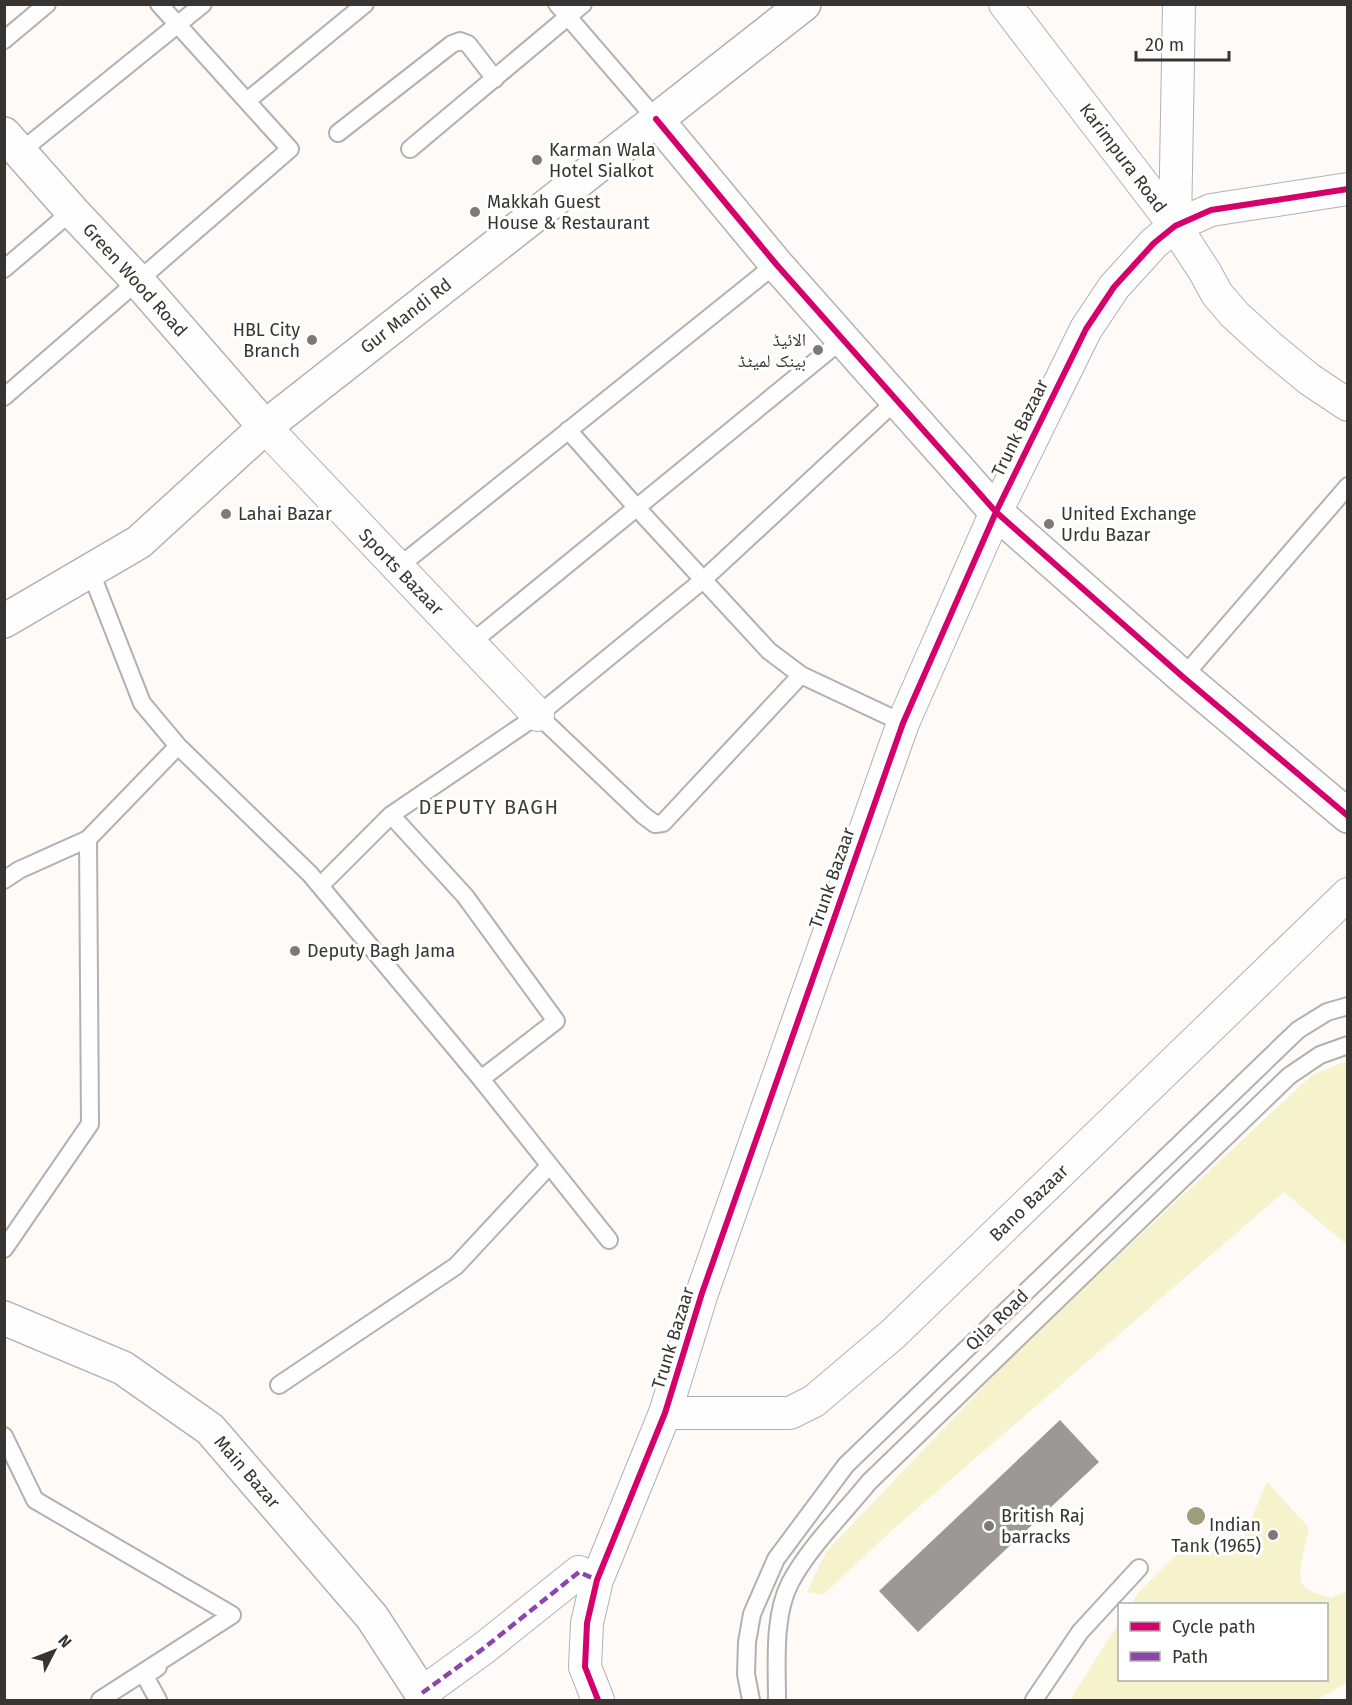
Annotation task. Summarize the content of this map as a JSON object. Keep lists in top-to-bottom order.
{
  "streets": {
    "street": [
      "Karimpura Road",
      "Green Wood Road",
      "Gur Mandi Rd",
      "Trunk Bazaar",
      "Sports Bazaar",
      "Bano Bazaar",
      "Main Bazar"
    ],
    "lane": ["Qila Road"]
  },
  "crossings": [
    ["Karimpura Road", "Trunk Bazaar"],
    ["Green Wood Road", "Gur Mandi Rd"],
    ["Green Wood Road", "Sports Bazaar"],
    ["Gur Mandi Rd", "Sports Bazaar"],
    ["Trunk Bazaar", "Bano Bazaar"]
  ],
  "districts": ["DEPUTY BAGH"],
  "places": [
    "Karman Wala Hotel Sialkot",
    "Makkah Guest House & Restaurant",
    "HBL City Branch",
    "الائیڈ بینک لمیٹڈ",
    "Lahai Bazar",
    "United Exchange Urdu Bazar",
    "Deputy Bagh Jama",
    "British Raj barracks",
    "Indian Tank (1965)"
  ],
  "legend": ["Cycle path", "Path"],
  "scale_bar": "20 m",
  "north": "top right"
}
